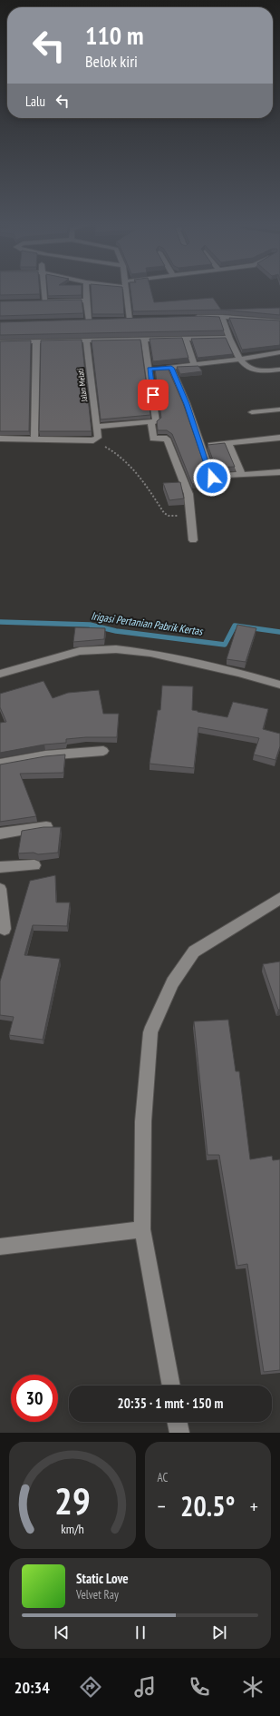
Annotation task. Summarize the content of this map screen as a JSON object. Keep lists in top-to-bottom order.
{
  "streets": {
    "street": ["Jalan Melati"]
  },
  "water": ["Irigasi Pertanian Pabrik Kertas"],
  "page": {
    "turn": ["110 m", "Belok kiri"],
    "then": "Lalu",
    "limit": "30",
    "trip": "20:35 · 1 mnt · 150 m",
    "tile": "AC",
    "heat": ["−", "20.5°", "+"],
    "song": ["Static Love", "Velvet Ray"],
    "tabs": "20:34",
    "gauge": ["29", "km/h"]
  }
}
